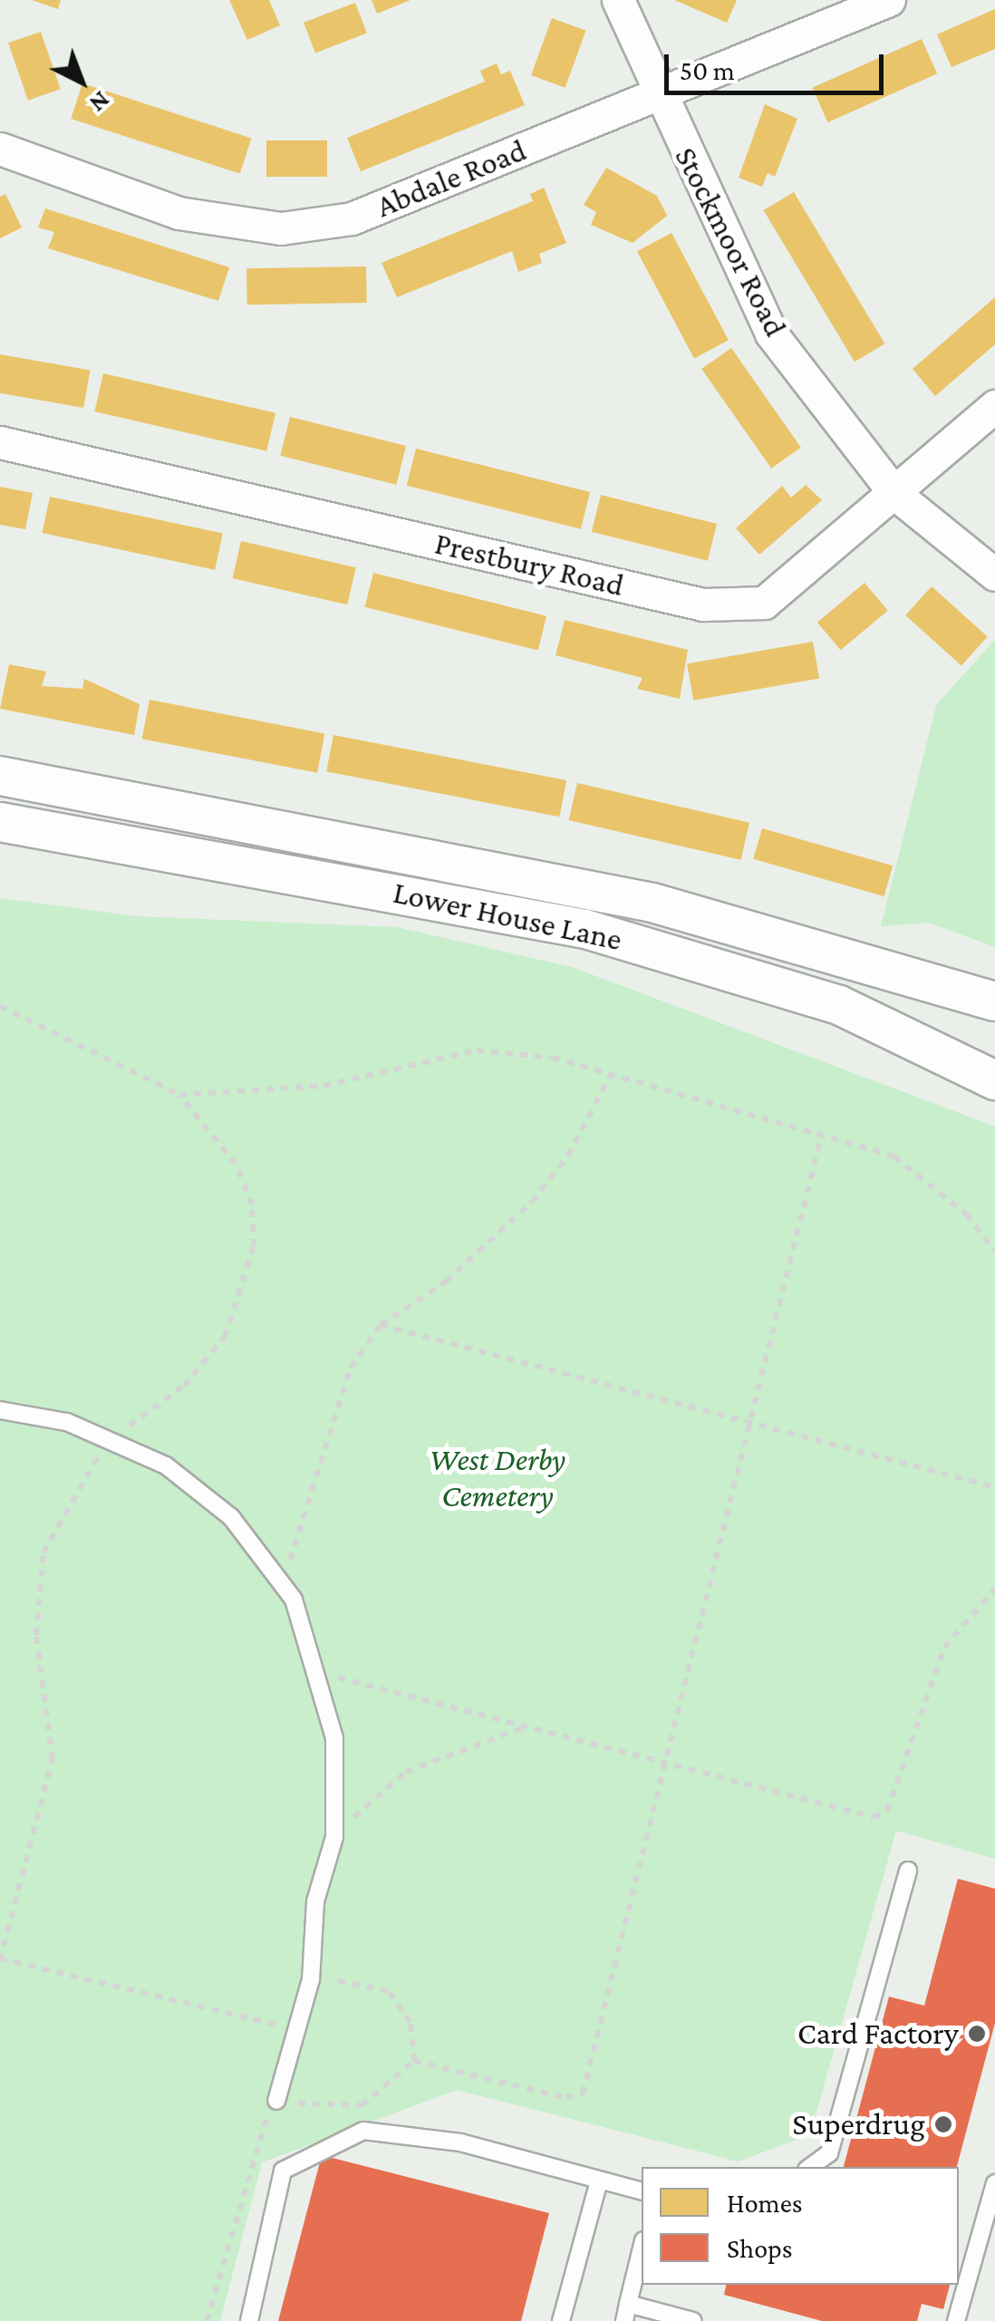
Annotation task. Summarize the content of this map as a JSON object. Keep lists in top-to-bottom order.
{
  "streets": {
    "street": [
      "Abdale Road",
      "Stockmoor Road",
      "Prestbury Road",
      "Lower House Lane"
    ]
  },
  "crossings": [
    ["Abdale Road", "Stockmoor Road"],
    ["Stockmoor Road", "Prestbury Road"]
  ],
  "parks": ["West Derby Cemetery"],
  "places": ["Card Factory", "Superdrug"],
  "legend": ["Homes", "Shops"],
  "scale_bar": "50 m",
  "north": "bottom right"
}
